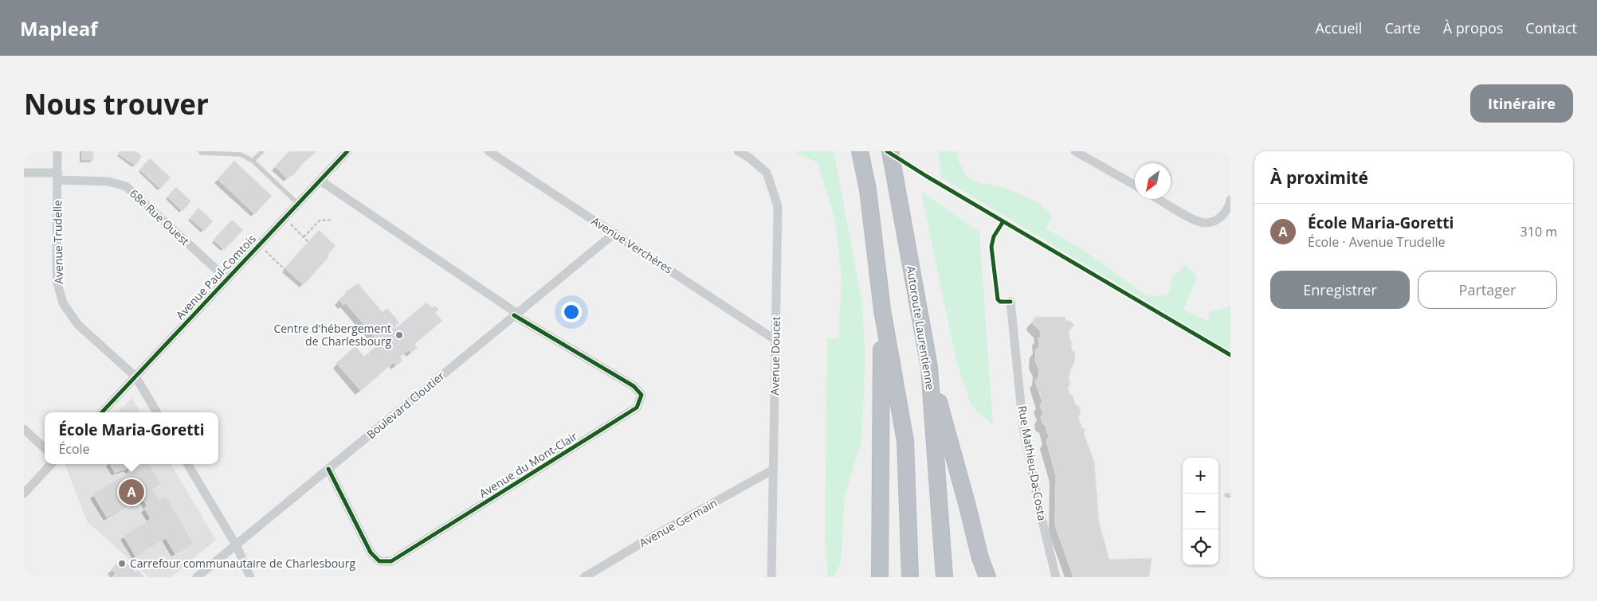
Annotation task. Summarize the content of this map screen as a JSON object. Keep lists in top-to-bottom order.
{
  "streets": {
    "highway": ["Autoroute Laurentienne"],
    "street": [
      "68e Rue Ouest",
      "Avenue Trudelle",
      "Avenue Verchères",
      "Avenue Paul-Comtois",
      "Avenue Doucet",
      "Boulevard Cloutier",
      "Rue Mathieu-Da-Costa",
      "Avenue du Mont-Clair",
      "Avenue Germain"
    ]
  },
  "crossings": [
    ["68e Rue Ouest", "Avenue Trudelle"],
    ["68e Rue Ouest", "Avenue Paul-Comtois"],
    ["Avenue Trudelle", "Avenue Paul-Comtois"],
    ["Avenue Verchères", "Avenue Doucet"],
    ["Avenue Verchères", "Boulevard Cloutier"],
    ["Avenue Paul-Comtois", "Avenue du Mont-Clair"],
    ["Avenue Doucet", "Avenue Germain"],
    ["Boulevard Cloutier", "Avenue du Mont-Clair"]
  ],
  "places": ["Centre d'hébergement de Charlesbourg", "Carrefour communautaire de Charlesbourg"],
  "north": "bottom left",
  "page": {
    "header": "Mapleaf",
    "nav": [
      "Accueil",
      "Carte",
      "À propos",
      "Contact"
    ],
    "buttons": [
      "Itinéraire",
      ["Enregistrer", "Partager"]
    ],
    "title": "Nous trouver",
    "heading": "À proximité",
    "list": [
      {
        "mark": "A",
        "name": "École Maria-Goretti",
        "note": "École · Avenue Trudelle",
        "value": "310 m"
      }
    ],
    "popup": ["École Maria-Goretti", "École"],
    "map_buttons": ["+", "−"],
    "pins": "A"
  }
}
